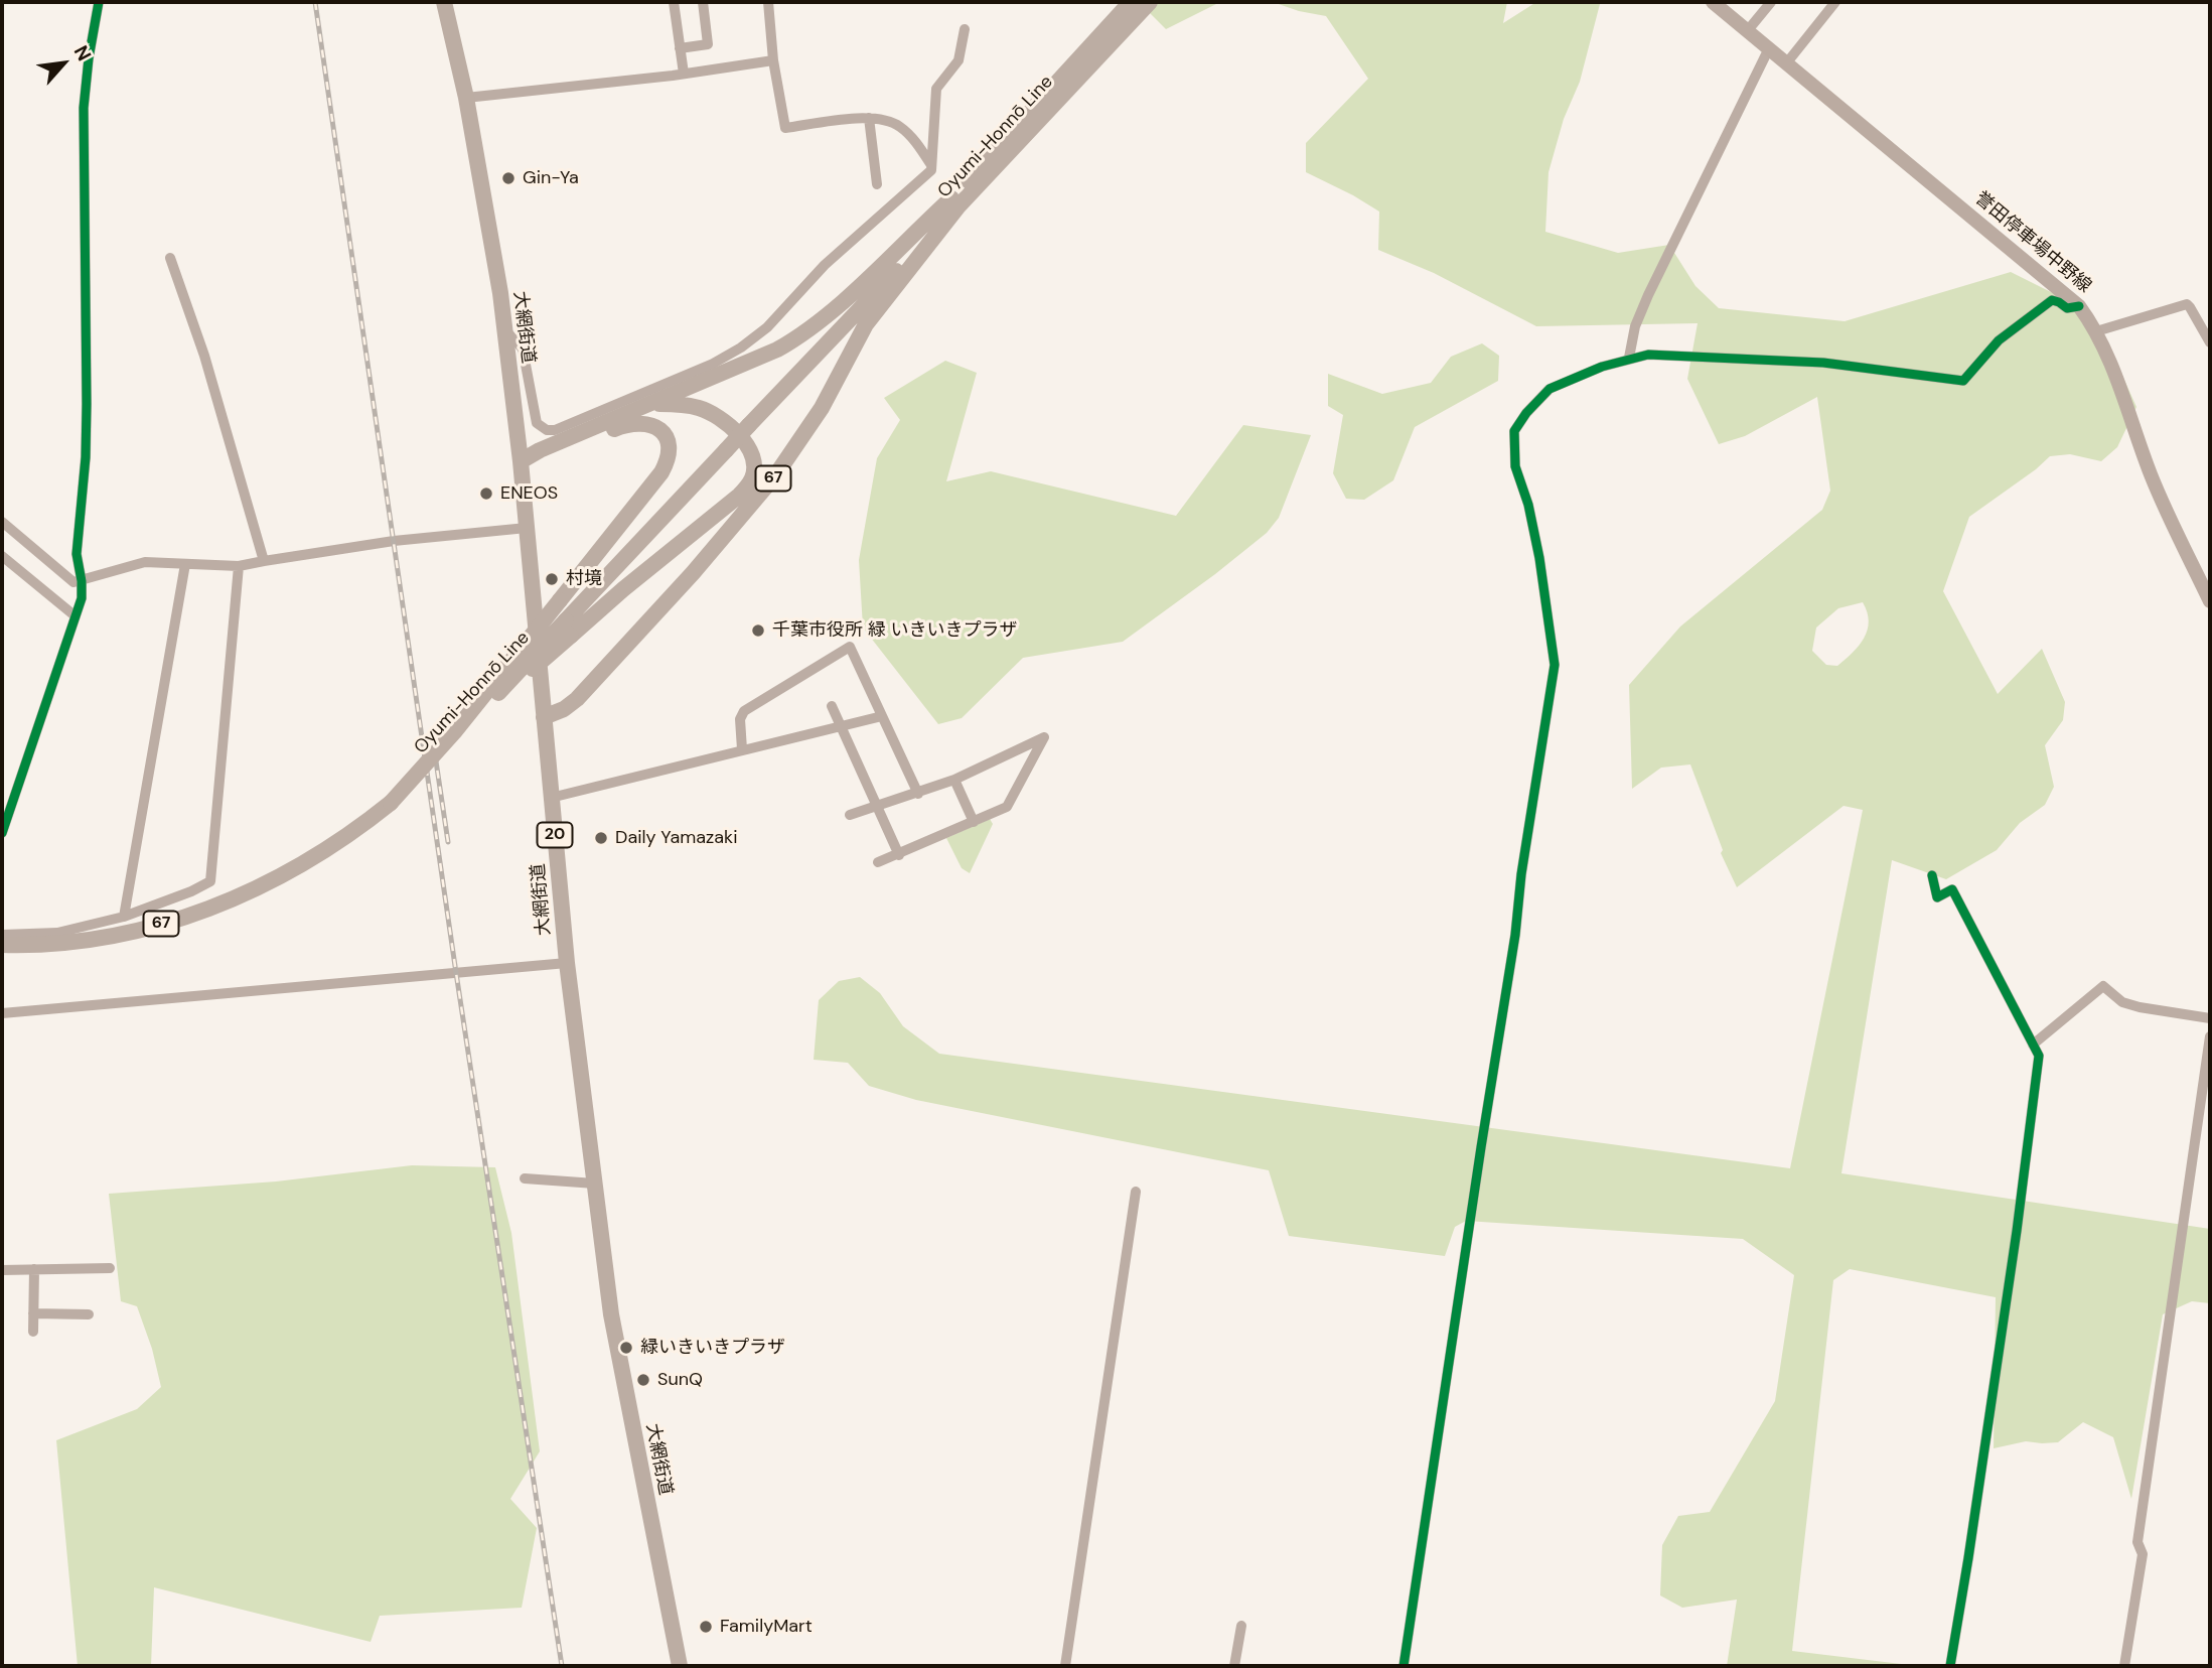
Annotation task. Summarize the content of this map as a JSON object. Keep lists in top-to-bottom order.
{
  "streets": {
    "main road": [
      "Oyumi-Honnō Line",
      "誉田停車場中野線",
      "大網街道",
      "67",
      "20"
    ]
  },
  "crossings": [
    ["Oyumi-Honnō Line", "67"],
    ["大網街道", "67"]
  ],
  "places": [
    "Gin-Ya",
    "ENEOS",
    "村境",
    "千葉市役所 緑 いきいきプラザ",
    "Daily Yamazaki",
    "緑いきいきプラザ",
    "SunQ",
    "FamilyMart"
  ],
  "north": "top right"
}
